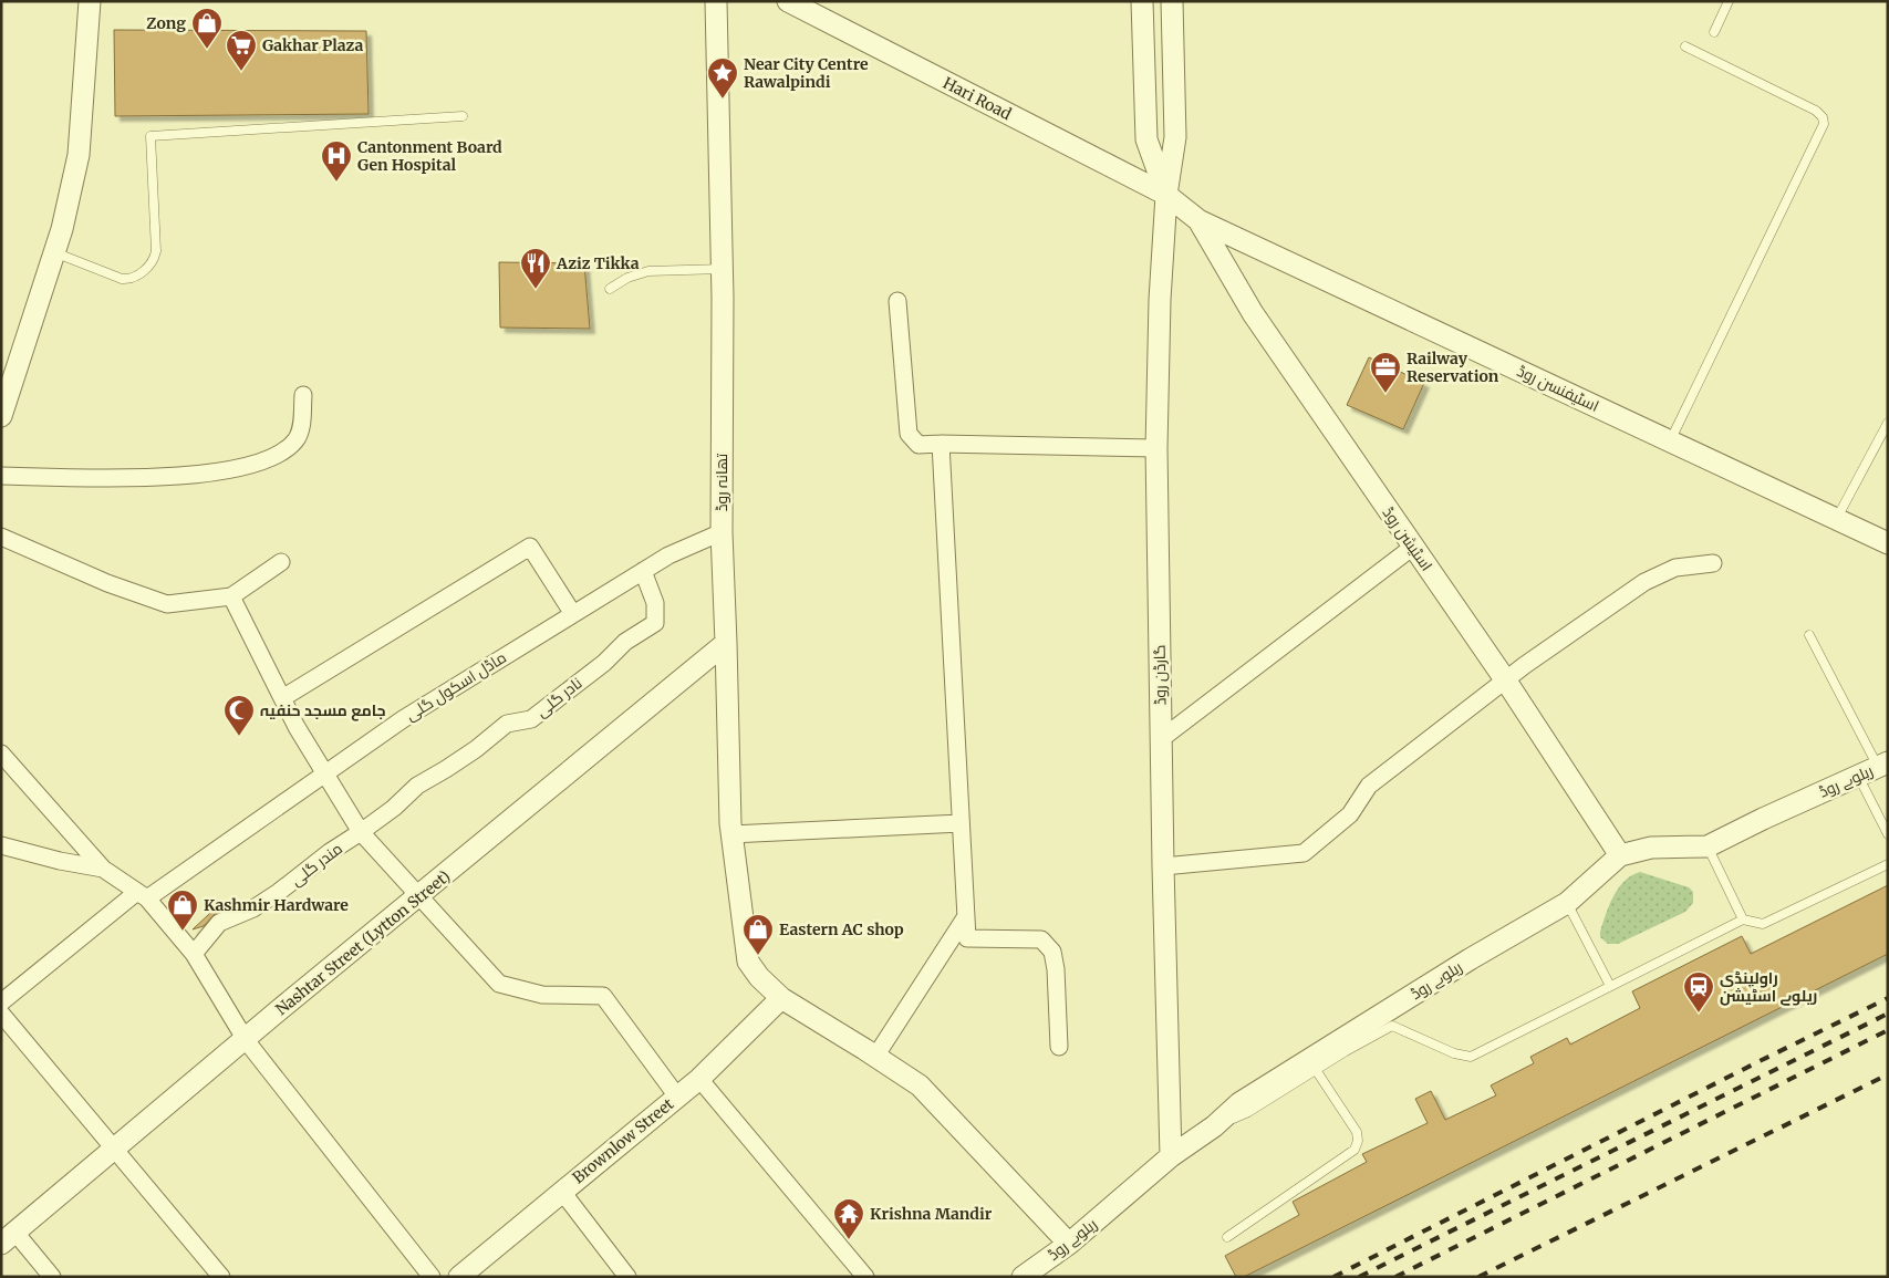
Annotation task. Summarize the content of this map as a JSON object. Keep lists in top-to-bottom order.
{
  "streets": {
    "street": [
      "Hari Road",
      "اسٹیفنسن روڈ",
      "تھانہ روڈ",
      "اسٹیشن روڈ",
      "گارڈن روڈ",
      "ماڈل اسکول گلی",
      "نادر گلی",
      "ریلوے روڈ",
      "مندر گلی",
      "Nashtar Street (Lytton Street)",
      "Brownlow Street"
    ]
  },
  "crossings": [
    ["Hari Road", "اسٹیفنسن روڈ"],
    ["Hari Road", "اسٹیشن روڈ"],
    ["Hari Road", "گارڈن روڈ"],
    ["اسٹیفنسن روڈ", "اسٹیشن روڈ"],
    ["تھانہ روڈ", "ماڈل اسکول گلی"],
    ["تھانہ روڈ", "Nashtar Street (Lytton Street)"],
    ["تھانہ روڈ", "Brownlow Street"],
    ["اسٹیشن روڈ", "ریلوے روڈ"],
    ["گارڈن روڈ", "ریلوے روڈ"],
    ["ماڈل اسکول گلی", "نادر گلی"],
    ["نادر گلی", "مندر گلی"]
  ],
  "places": {
    "shop": ["Zong", "Kashmir Hardware", "Eastern AC shop"],
    "supermarket": ["Gakhar Plaza"],
    "place": ["Near City Centre Rawalpindi"],
    "hospital": ["Cantonment Board Gen Hospital"],
    "restaurant": ["Aziz Tikka"],
    "office": ["Railway Reservation"],
    "mosque": ["جامع مسجد حنفیہ"],
    "station": ["راولپنڈی ریلوے اسٹیشن"],
    "temple": ["Krishna Mandir"]
  }
}
